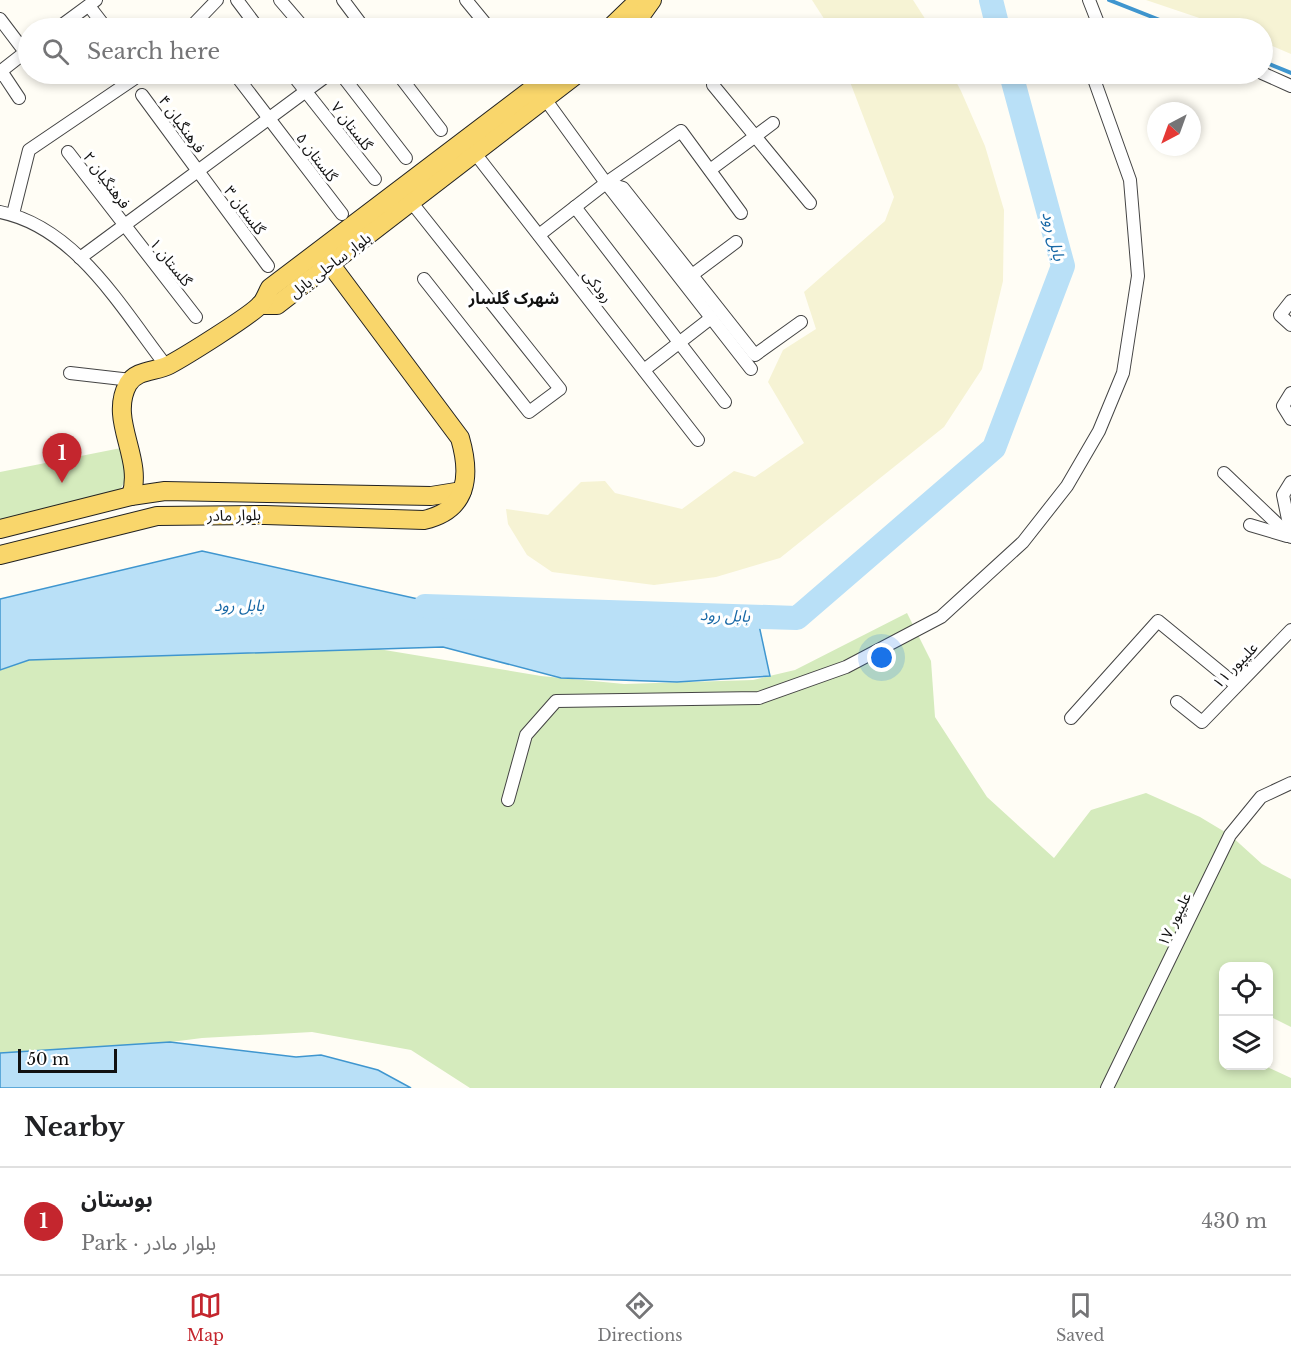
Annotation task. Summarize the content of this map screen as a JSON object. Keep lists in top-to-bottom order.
{
  "streets": {
    "main road": ["بلوار ساحلی بابل", "بلوار مادر"],
    "street": [
      "فرهنگیان ۴",
      "گلستان ۷",
      "گلستان ۵",
      "فرهنگیان ۲",
      "گلستان ۳",
      "گلستان ۱",
      "رودکی",
      "علیپور ۱۱",
      "علیپور ۱۷"
    ]
  },
  "crossings": [
    ["فرهنگیان ۴", "گلستان ۳"],
    ["فرهنگیان ۲", "گلستان ۱"],
    ["بلوار ساحلی بابل", "رودکی"]
  ],
  "districts": ["شهرک گلسار"],
  "water": ["بابل رود"],
  "scale_bar": "50 m",
  "north": "bottom left",
  "page": {
    "search": "Search here",
    "pins": "1",
    "scale": "50 m",
    "heading": "Nearby",
    "list": [
      {
        "mark": "1",
        "name": "بوستان",
        "note": "Park · بلوار مادر",
        "value": "430 m"
      }
    ],
    "nav": ["Map", "Directions", "Saved"]
  }
}
